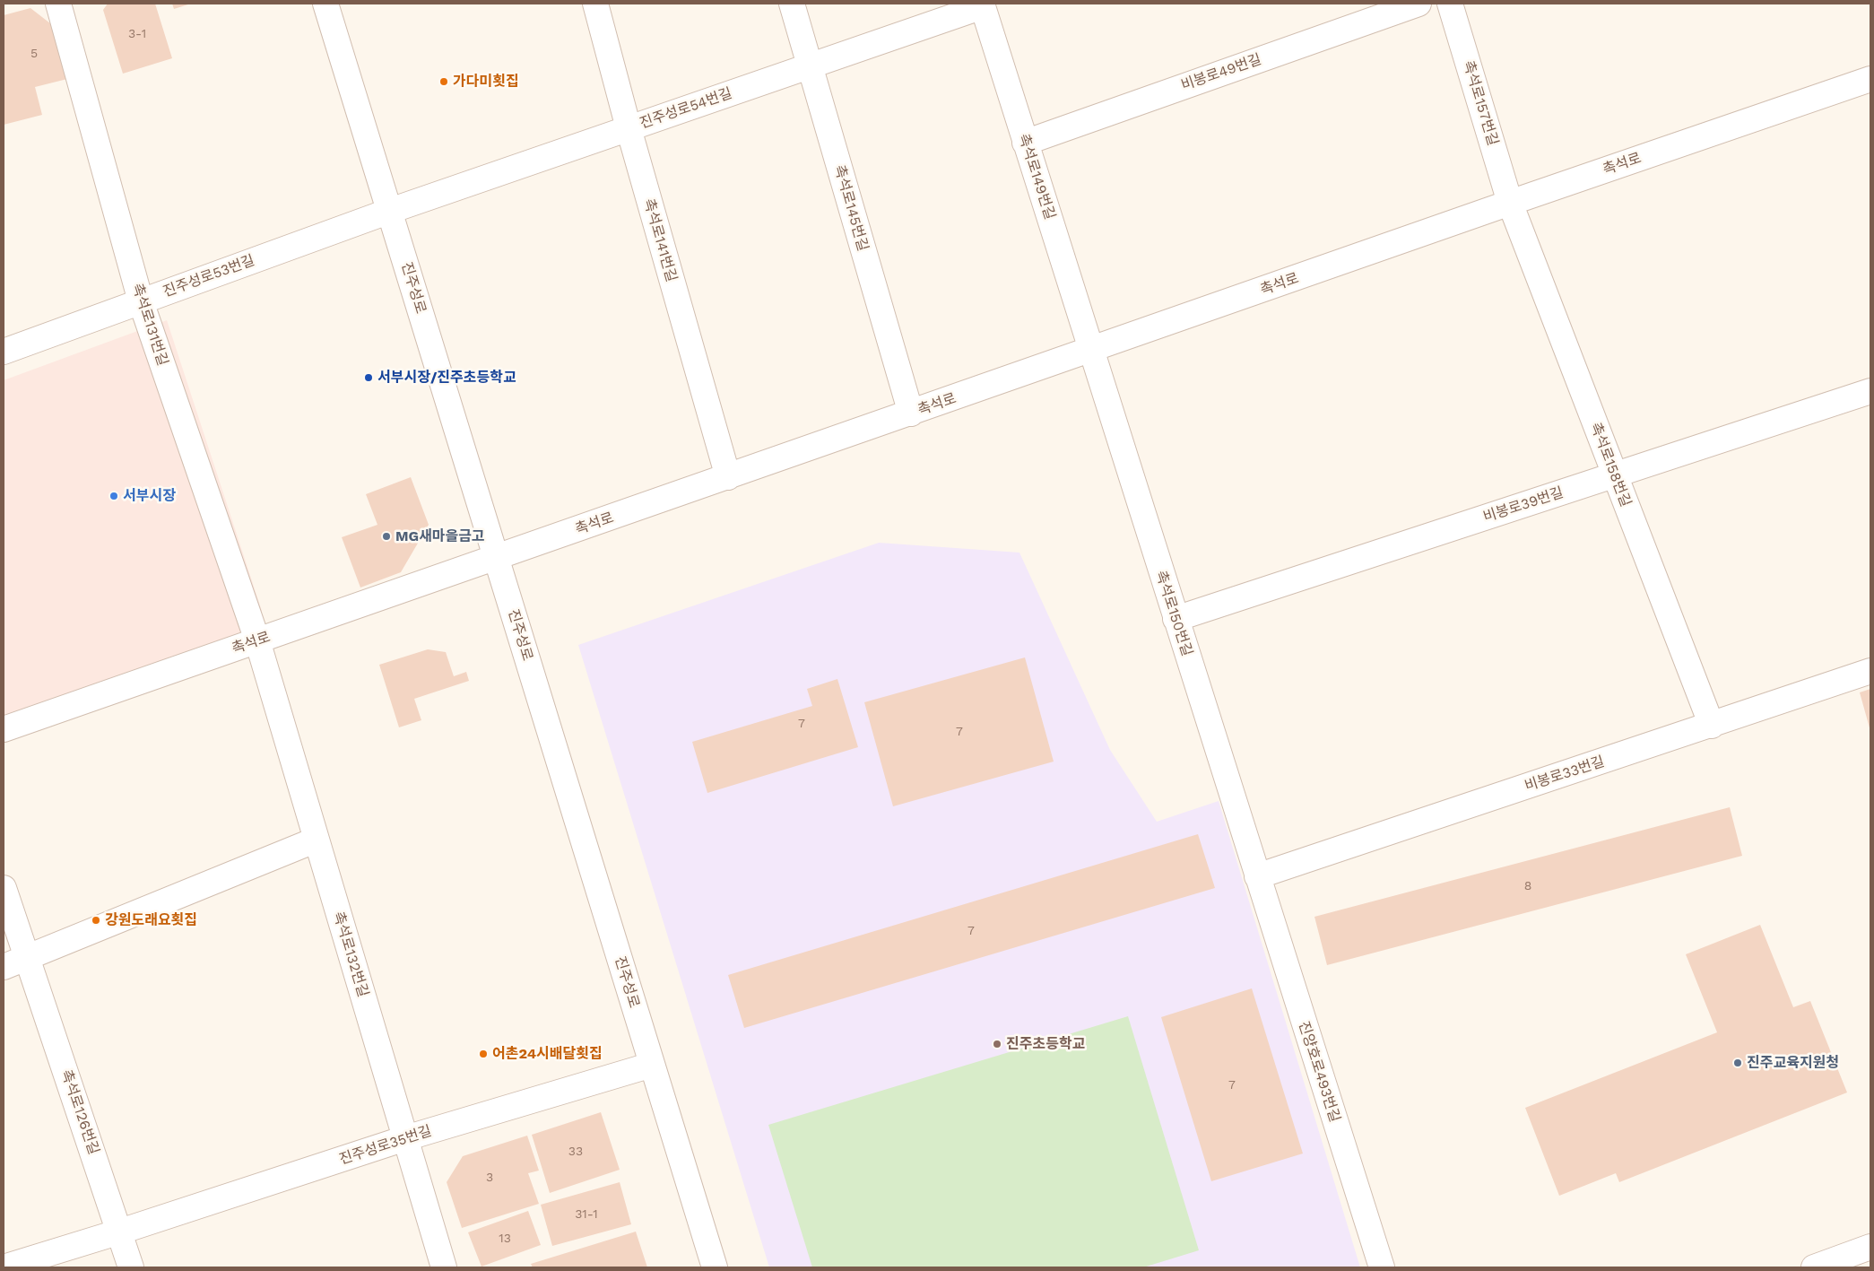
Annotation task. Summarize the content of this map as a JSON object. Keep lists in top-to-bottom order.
{
  "streets": {
    "street": [
      "비봉로49번길",
      "촉석로157번길",
      "진주성로54번길",
      "촉석로",
      "촉석로149번길",
      "촉석로145번길",
      "촉석로141번길",
      "진주성로53번길",
      "진주성로",
      "촉석로131번길",
      "촉석로158번길",
      "비봉로39번길",
      "촉석로150번길",
      "비봉로33번길",
      "촉석로132번길",
      "진양호로493번길",
      "촉석로126번길",
      "진주성로35번길"
    ]
  },
  "crossings": [
    ["비봉로49번길", "촉석로149번길"],
    ["촉석로157번길", "촉석로"],
    ["촉석로157번길", "촉석로158번길"],
    ["진주성로54번길", "촉석로149번길"],
    ["진주성로54번길", "촉석로145번길"],
    ["진주성로54번길", "촉석로141번길"],
    ["진주성로54번길", "진주성로53번길"],
    ["진주성로54번길", "진주성로"],
    ["촉석로", "촉석로149번길"],
    ["촉석로", "촉석로145번길"],
    ["촉석로", "촉석로141번길"],
    ["촉석로", "진주성로"],
    ["촉석로", "촉석로131번길"],
    ["촉석로", "촉석로158번길"],
    ["촉석로", "촉석로150번길"],
    ["촉석로", "촉석로132번길"],
    ["촉석로149번길", "촉석로150번길"],
    ["진주성로53번길", "진주성로"],
    ["진주성로53번길", "촉석로131번길"],
    ["진주성로", "진주성로35번길"],
    ["촉석로131번길", "촉석로132번길"],
    ["촉석로158번길", "비봉로39번길"],
    ["촉석로158번길", "비봉로33번길"],
    ["비봉로39번길", "촉석로150번길"],
    ["촉석로150번길", "비봉로33번길"],
    ["촉석로150번길", "진양호로493번길"],
    ["비봉로33번길", "진양호로493번길"],
    ["촉석로132번길", "진주성로35번길"],
    ["촉석로126번길", "진주성로35번길"]
  ],
  "places": [
    "가다미횟집",
    "서부시장/진주초등학교",
    "서부시장",
    "MG새마을금고",
    "강원도래요횟집",
    "진주초등학교",
    "어촌24시배달횟집",
    "진주교육지원청"
  ],
  "house_numbers": [
    "3-1",
    "5",
    "7",
    "7",
    "8",
    "7",
    "7",
    "33",
    "3",
    "31-1",
    "13"
  ]
}
